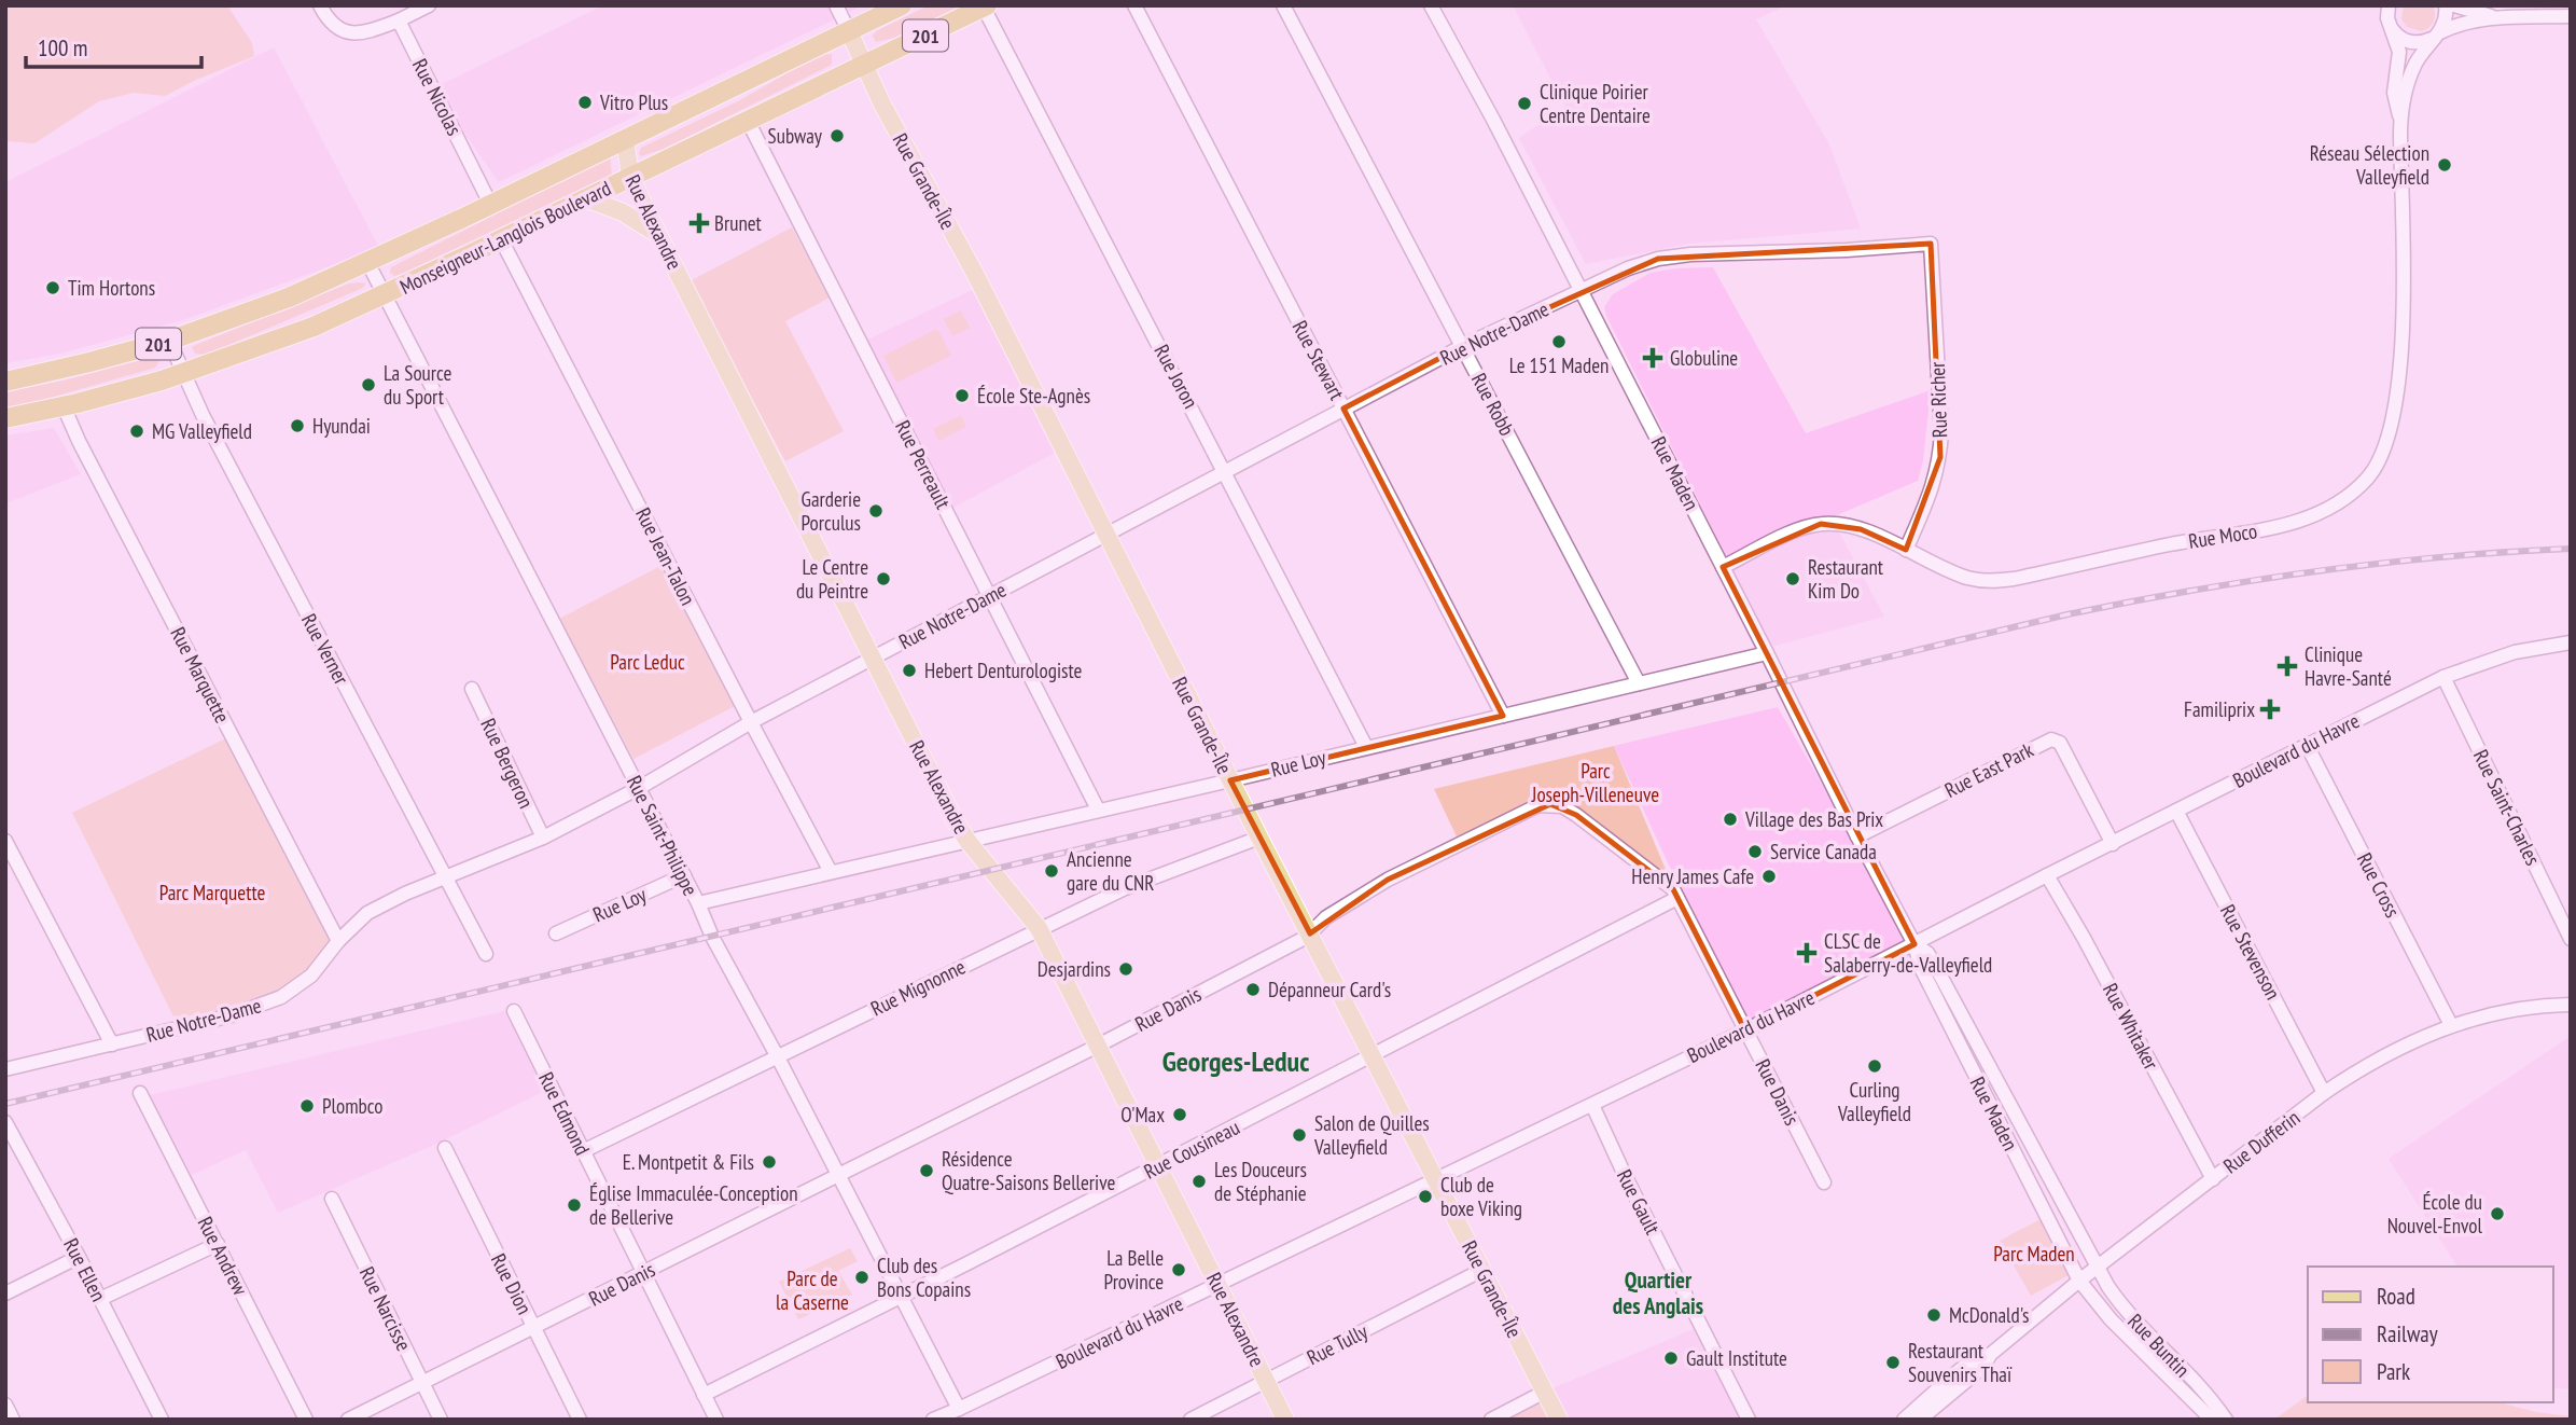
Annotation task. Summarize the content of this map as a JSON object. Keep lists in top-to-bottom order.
{
  "streets": {
    "highway": ["201", "Monseigneur-Langlois Boulevard"],
    "main road": ["Rue Grande-Île", "Rue Alexandre"],
    "street": [
      "Rue Nicolas",
      "Rue Notre-Dame",
      "Rue Stewart",
      "Rue Joron",
      "Rue Richer",
      "Rue Robb",
      "Rue Perreault",
      "Rue Maden",
      "Rue Moco",
      "Rue Jean-Talon",
      "Rue Verner",
      "Rue Marquette",
      "Boulevard du Havre",
      "Rue Bergeron",
      "Rue Loy",
      "Rue East Park",
      "Rue Saint-Charles",
      "Rue Saint-Philippe",
      "Rue Cross",
      "Rue Stevenson",
      "Rue Mignonne",
      "Rue Danis",
      "Rue Whitaker",
      "Rue Edmond",
      "Rue Dufferin",
      "Rue Cousineau",
      "Rue Gault",
      "Rue Andrew",
      "Rue Ellen",
      "Rue Dion",
      "Rue Narcisse",
      "Rue Tully",
      "Rue Buntin"
    ]
  },
  "crossings": [
    ["Rue Nicolas", "Monseigneur-Langlois Boulevard"],
    ["Rue Grande-Île", "Monseigneur-Langlois Boulevard"],
    ["Rue Grande-Île", "Rue Notre-Dame"],
    ["Rue Grande-Île", "Boulevard du Havre"],
    ["Rue Grande-Île", "Rue Loy"],
    ["Rue Grande-Île", "Rue Mignonne"],
    ["Rue Grande-Île", "Rue Danis"],
    ["Rue Grande-Île", "Rue Cousineau"],
    ["Rue Grande-Île", "Rue Tully"],
    ["Rue Alexandre", "Monseigneur-Langlois Boulevard"],
    ["Rue Alexandre", "Rue Notre-Dame"],
    ["Rue Alexandre", "Boulevard du Havre"],
    ["Rue Alexandre", "Rue Loy"],
    ["Rue Alexandre", "Rue Mignonne"],
    ["Rue Alexandre", "Rue Danis"],
    ["Rue Alexandre", "Rue Cousineau"],
    ["Rue Alexandre", "Rue Tully"],
    ["Monseigneur-Langlois Boulevard", "Rue Joron"],
    ["Monseigneur-Langlois Boulevard", "Rue Perreault"],
    ["Monseigneur-Langlois Boulevard", "Rue Jean-Talon"],
    ["Monseigneur-Langlois Boulevard", "Rue Verner"],
    ["Monseigneur-Langlois Boulevard", "Rue Marquette"],
    ["Monseigneur-Langlois Boulevard", "Rue Saint-Philippe"],
    ["Rue Notre-Dame", "Rue Stewart"],
    ["Rue Notre-Dame", "Rue Joron"],
    ["Rue Notre-Dame", "Rue Richer"],
    ["Rue Notre-Dame", "Rue Robb"],
    ["Rue Notre-Dame", "Rue Perreault"],
    ["Rue Notre-Dame", "Rue Maden"],
    ["Rue Notre-Dame", "Rue Jean-Talon"],
    ["Rue Notre-Dame", "Rue Verner"],
    ["Rue Notre-Dame", "Rue Marquette"],
    ["Rue Notre-Dame", "Rue Bergeron"],
    ["Rue Notre-Dame", "Rue Saint-Philippe"],
    ["Rue Stewart", "Rue Loy"],
    ["Rue Joron", "Rue Loy"],
    ["Rue Richer", "Rue Moco"],
    ["Rue Robb", "Rue Loy"],
    ["Rue Perreault", "Rue Loy"],
    ["Rue Maden", "Rue Moco"],
    ["Rue Maden", "Boulevard du Havre"],
    ["Rue Maden", "Rue Loy"],
    ["Rue Maden", "Rue East Park"],
    ["Rue Maden", "Rue Dufferin"],
    ["Rue Maden", "Rue Buntin"],
    ["Rue Jean-Talon", "Rue Loy"],
    ["Boulevard du Havre", "Rue East Park"],
    ["Boulevard du Havre", "Rue Saint-Charles"],
    ["Boulevard du Havre", "Rue Saint-Philippe"],
    ["Boulevard du Havre", "Rue Cross"],
    ["Boulevard du Havre", "Rue Stevenson"],
    ["Boulevard du Havre", "Rue Danis"],
    ["Boulevard du Havre", "Rue Whitaker"],
    ["Boulevard du Havre", "Rue Gault"],
    ["Rue Loy", "Rue Saint-Philippe"],
    ["Rue Saint-Philippe", "Rue Mignonne"],
    ["Rue Saint-Philippe", "Rue Danis"],
    ["Rue Saint-Philippe", "Rue Cousineau"],
    ["Rue Cross", "Rue Dufferin"],
    ["Rue Stevenson", "Rue Dufferin"],
    ["Rue Mignonne", "Rue Edmond"],
    ["Rue Danis", "Rue Edmond"],
    ["Rue Danis", "Rue Cousineau"],
    ["Rue Danis", "Rue Dion"],
    ["Rue Danis", "Rue Narcisse"],
    ["Rue Whitaker", "Rue Dufferin"],
    ["Rue Edmond", "Rue Cousineau"],
    ["Rue Dufferin", "Rue Buntin"]
  ],
  "districts": ["Georges-Leduc", "Quartier des Anglais"],
  "parks": [
    "Parc Leduc",
    "Parc Joseph-Villeneuve",
    "Parc Marquette",
    "Parc Maden",
    "Parc de la Caserne"
  ],
  "places": {
    "other": [
      "Vitro Plus",
      "Clinique Poirier Centre Dentaire",
      "Subway",
      "Réseau Sélection Valleyfield",
      "Tim Hortons",
      "Le 151 Maden",
      "La Source du Sport",
      "École Ste-Agnès",
      "Hyundai",
      "MG Valleyfield",
      "Garderie Porculus",
      "Le Centre du Peintre",
      "Restaurant Kim Do",
      "Hebert Denturologiste",
      "Village des Bas Prix",
      "Service Canada",
      "Ancienne gare du CNR",
      "Henry James Cafe",
      "Desjardins",
      "Dépanneur Card's",
      "Curling Valleyfield",
      "Plombco",
      "O'Max",
      "Salon de Quilles Valleyfield",
      "E. Montpetit & Fils",
      "Résidence Quatre-Saisons Bellerive",
      "Les Douceurs de Stéphanie",
      "Club de boxe Viking",
      "Église Immaculée-Conception de Bellerive",
      "École du Nouvel-Envol",
      "La Belle Province",
      "Club des Bons Copains",
      "McDonald's",
      "Gault Institute",
      "Restaurant Souvenirs Thaï"
    ],
    "health": [
      "Brunet",
      "Globuline",
      "Clinique Havre-Santé",
      "Familiprix",
      "CLSC de Salaberry-de-Valleyfield"
    ]
  },
  "legend": ["Road", "Railway", "Park"],
  "scale_bar": "100 m"
}
